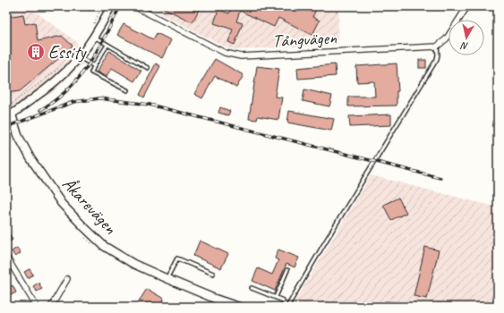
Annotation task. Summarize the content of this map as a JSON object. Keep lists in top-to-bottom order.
{
  "streets": {
    "street": ["Tångvägen", "Åkarevägen"]
  },
  "places": {
    "building": ["Essity"]
  },
  "north": "bottom"
}
